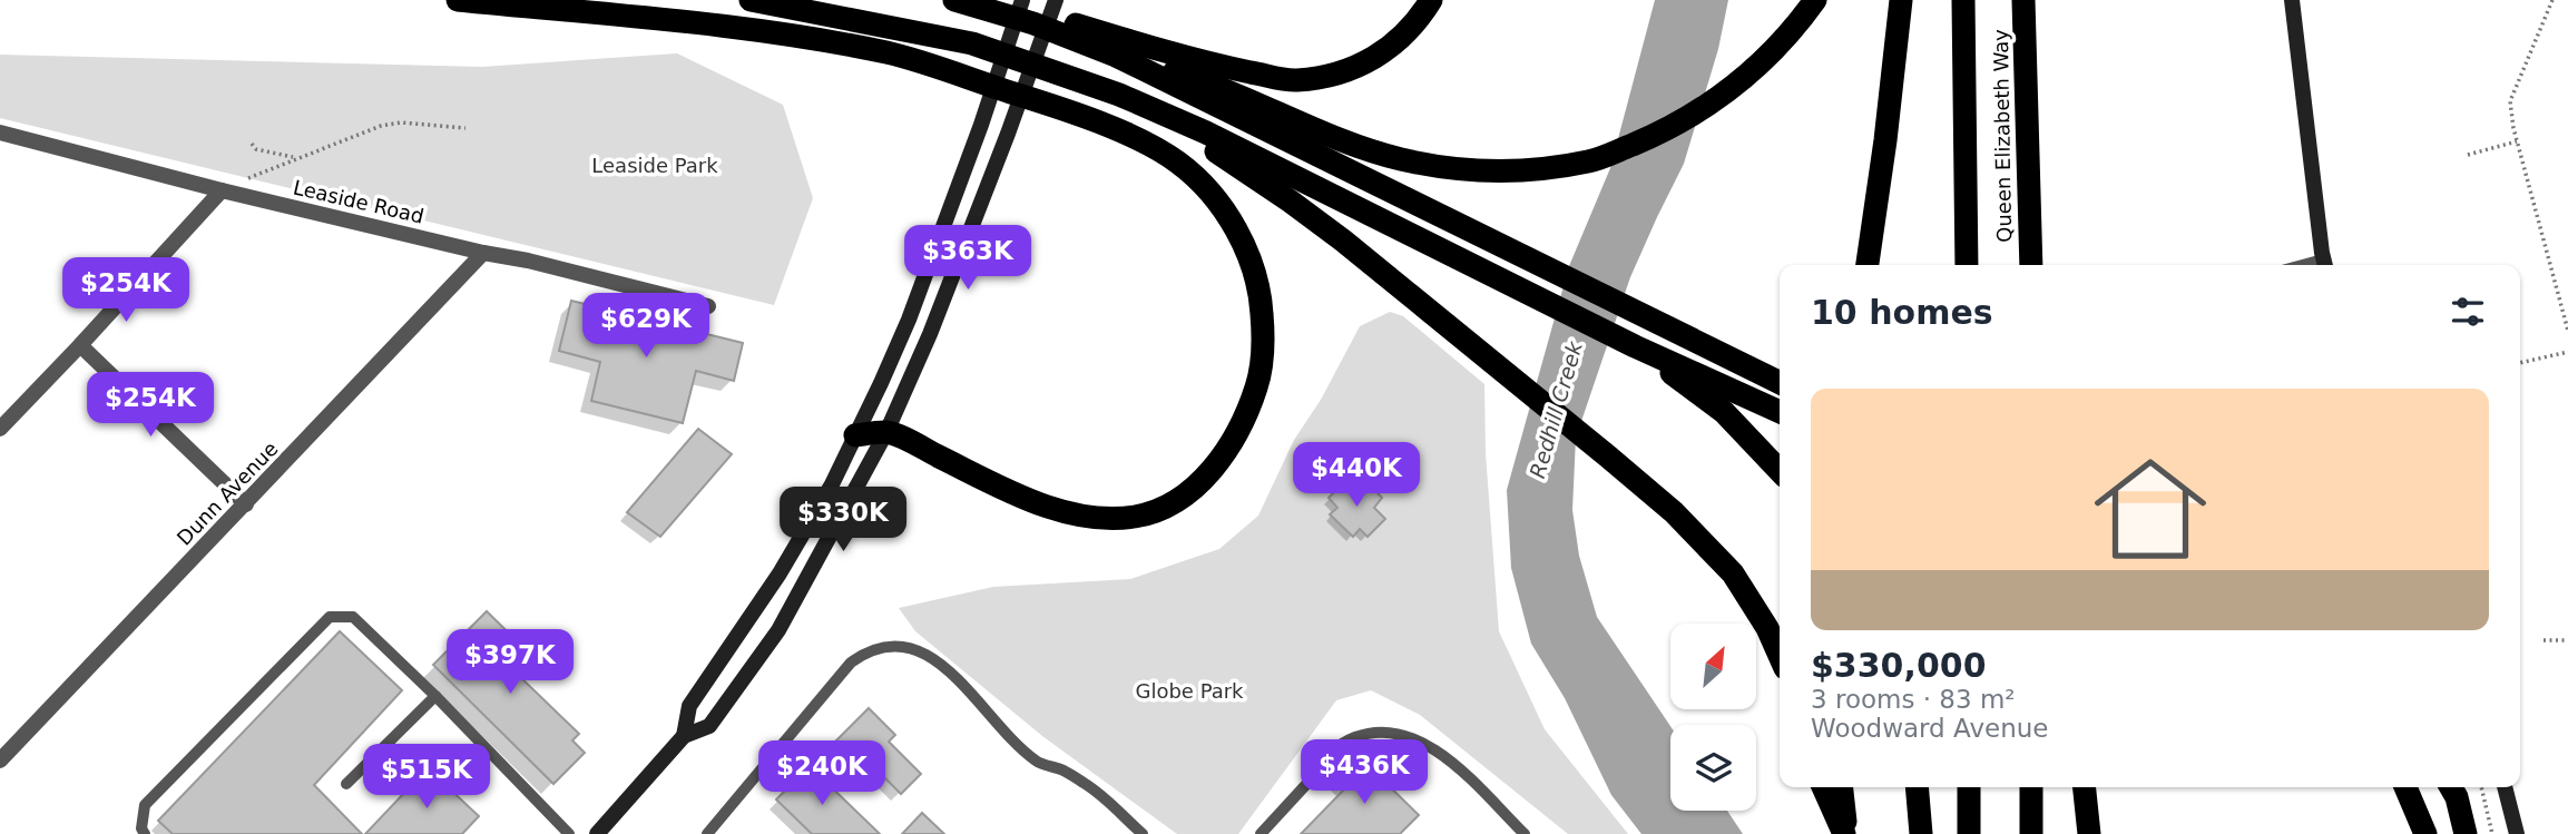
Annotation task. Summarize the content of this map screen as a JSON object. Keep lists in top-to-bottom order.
{
  "streets": {
    "highway": ["Queen Elizabeth Way"],
    "street": ["Leaside Road", "Dunn Avenue"]
  },
  "crossings": [
    ["Leaside Road", "Dunn Avenue"]
  ],
  "water": ["Redhill Creek"],
  "parks": ["Leaside Park", "Globe Park"],
  "north": "top right",
  "page": {
    "price": [
      "$363K",
      "$254K",
      "$629K",
      "$254K",
      "$440K",
      "$330K",
      "$397K",
      "$436K",
      "$240K",
      "$515K"
    ],
    "heading": "10 homes",
    "list": [
      {
        "name": "$330,000",
        "note": "3 rooms · 83 m² · Woodward Avenue"
      }
    ]
  }
}
